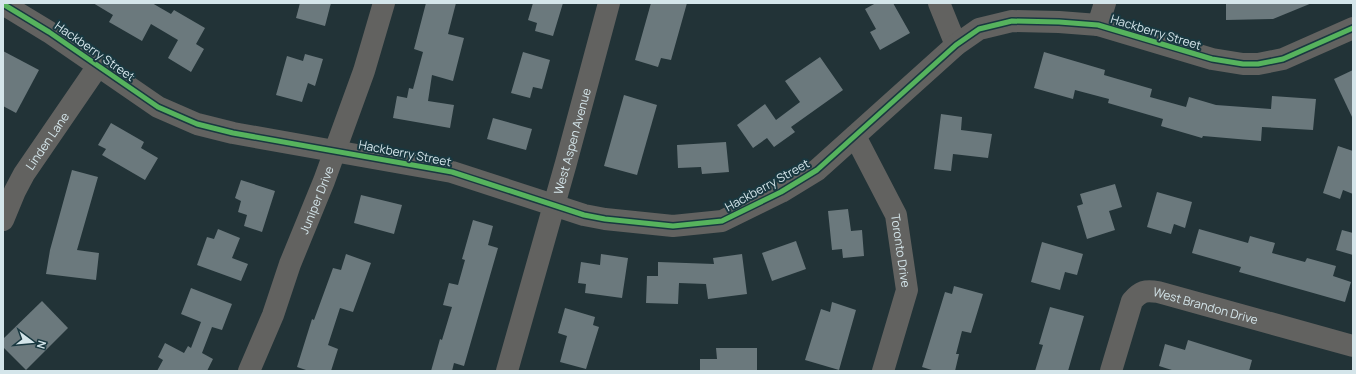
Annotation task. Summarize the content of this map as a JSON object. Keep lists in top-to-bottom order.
{
  "streets": {
    "street": [
      "Hackberry Street",
      "Linden Lane",
      "West Aspen Avenue",
      "Juniper Drive",
      "Toronto Drive",
      "West Brandon Drive"
    ]
  },
  "crossings": [
    ["Hackberry Street", "Linden Lane"],
    ["Hackberry Street", "West Aspen Avenue"],
    ["Hackberry Street", "Juniper Drive"],
    ["Hackberry Street", "Toronto Drive"]
  ],
  "north": "right"
}
